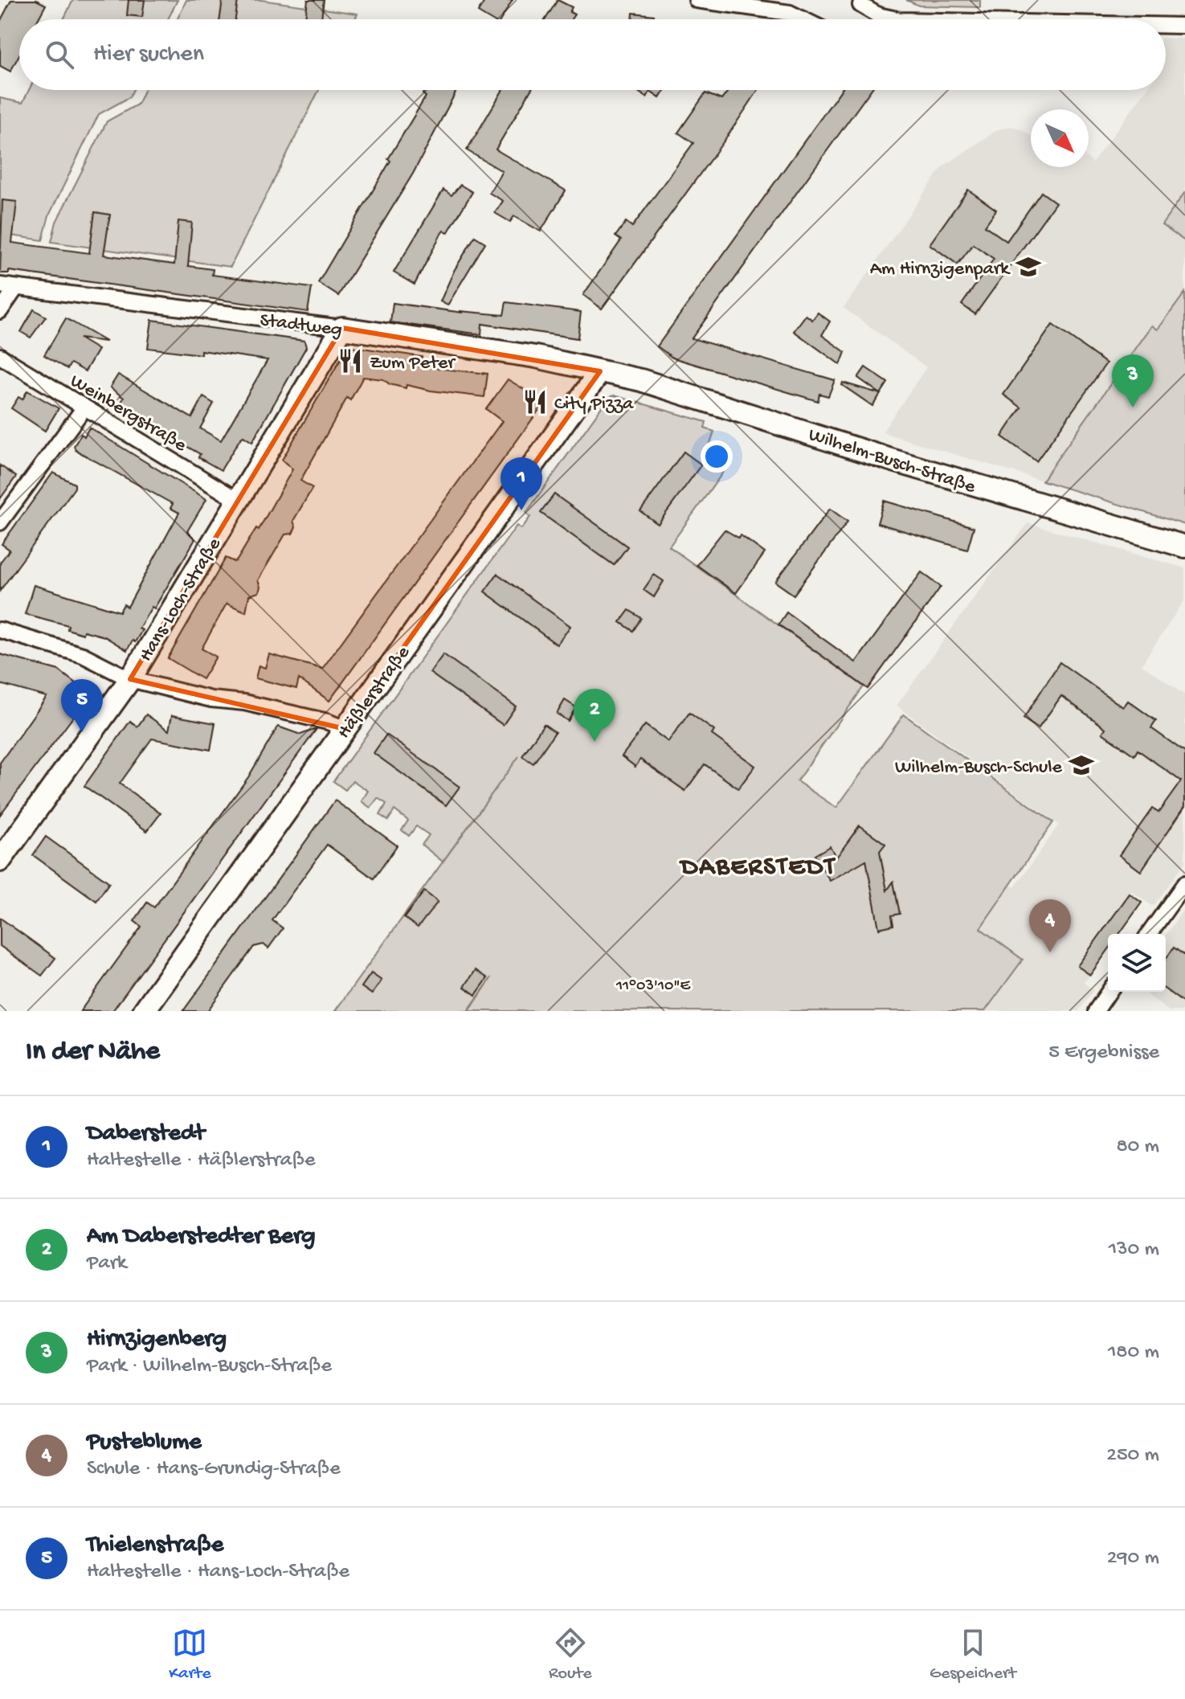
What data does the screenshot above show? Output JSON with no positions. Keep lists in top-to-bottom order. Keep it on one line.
{"streets":{"street":["Stadtweg","Weinbergstraße","Wilhelm-Busch-Straße","Hans-Loch-Straße","Häßlerstraße"]},"crossings":[["Stadtweg","Wilhelm-Busch-Straße"],["Stadtweg","Hans-Loch-Straße"],["Stadtweg","Häßlerstraße"],["Weinbergstraße","Hans-Loch-Straße"],["Wilhelm-Busch-Straße","Häßlerstraße"]],"districts":["DABERSTEDT"],"places":{"school or university":["Am Hirnzigenpark","Wilhelm-Busch-Schule"],"restaurant":["Zum Peter","City Pizza"]},"north":"bottom right","page":{"search":"Hier suchen","pins":["3","1","5","2","4"],"heading":["In der Nähe","5 Ergebnisse"],"list":[{"mark":"1","name":"Daberstedt","note":"Haltestelle · Häßlerstraße","value":"80 m"},{"mark":"2","name":"Am Daberstedter Berg","note":"Park","value":"130 m"},{"mark":"3","name":"Hirnzigenberg","note":"Park · Wilhelm-Busch-Straße","value":"180 m"},{"mark":"4","name":"Pusteblume","note":"Schule · Hans-Grundig-Straße","value":"250 m"},{"mark":"5","name":"Thielenstraße","note":"Haltestelle · Hans-Loch-Straße","value":"290 m"}],"nav":["Karte","Route","Gespeichert"]},"coordinates":["11°03'10\"E"]}
